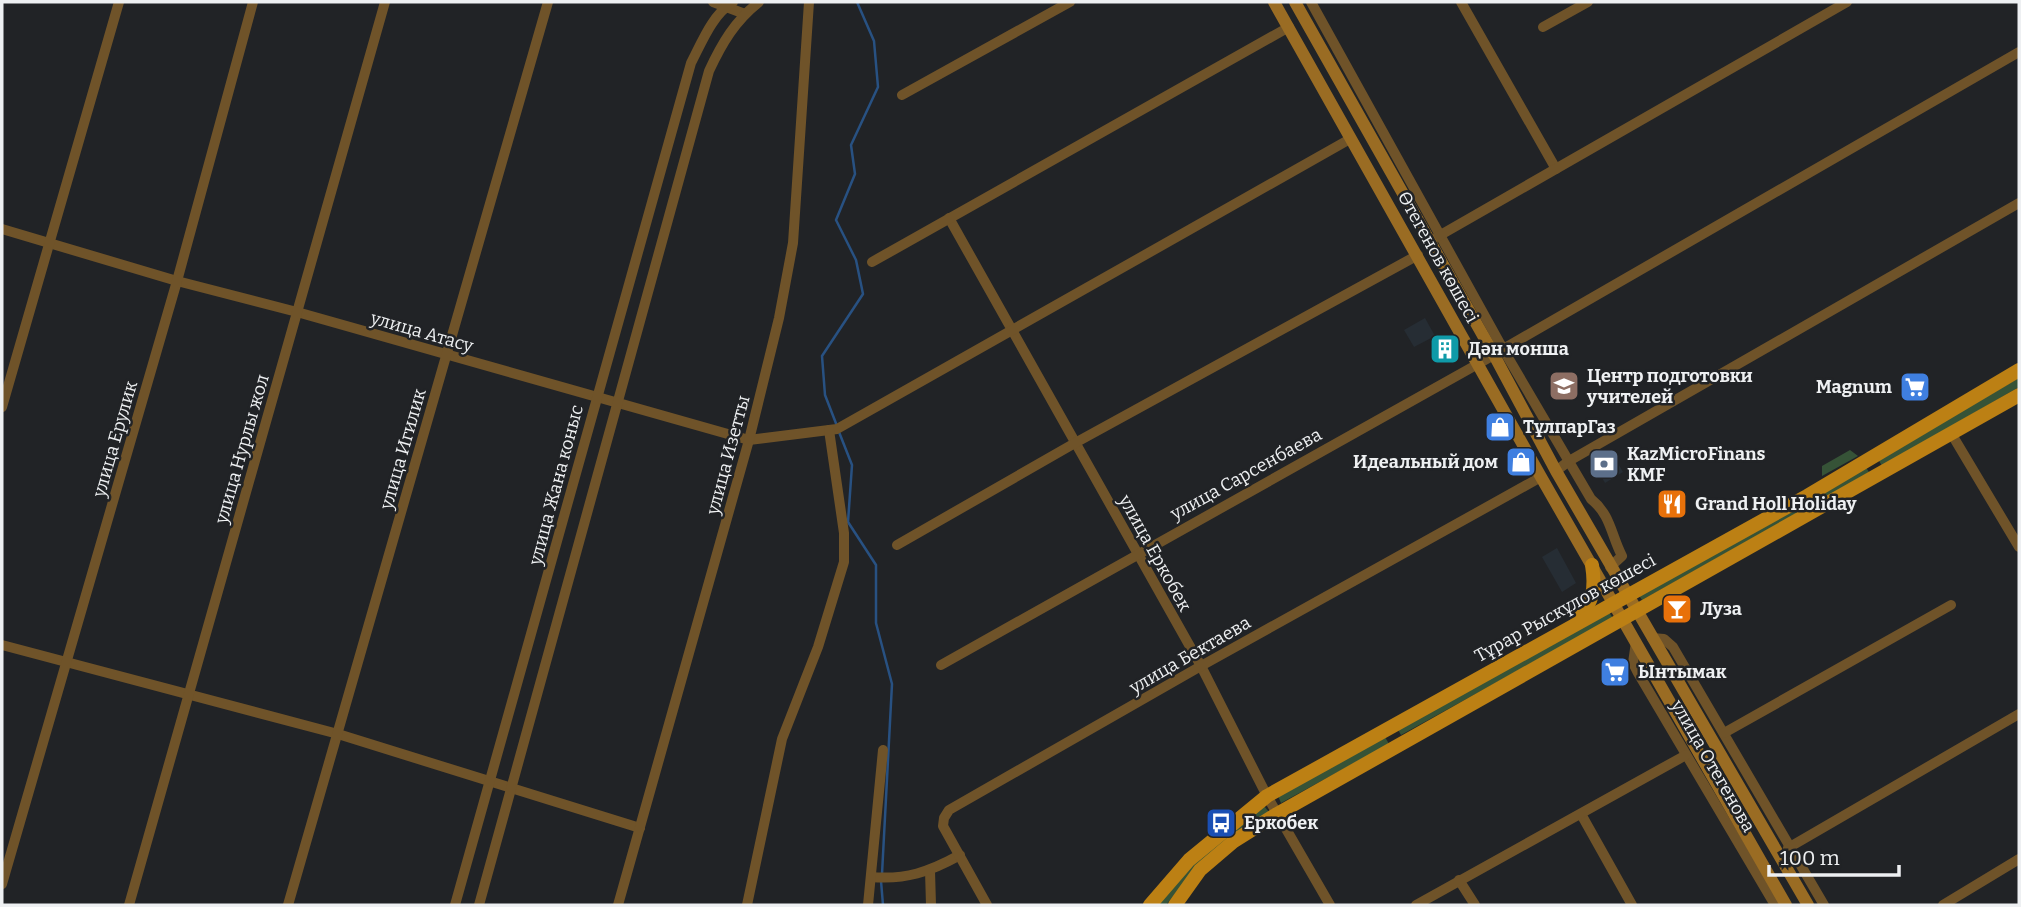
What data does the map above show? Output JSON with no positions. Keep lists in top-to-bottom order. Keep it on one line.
{"streets":{"main road":["Өтегенов көшесі","Тұрар Рыскұлов көшесі","улица Отегенова"],"street":["улица Атасу","улица Ерулик","улица Нурлы жол","улица Игилик","улица Изетты","улица Сарсенбаева","улица Жана коныс","улица Еркобек","улица Бектаева"]},"crossings":[["Өтегенов көшесі","улица Сарсенбаева"],["Өтегенов көшесі","Тұрар Рыскұлов көшесі"],["Өтегенов көшесі","улица Бектаева"],["Өтегенов көшесі","улица Отегенова"],["улица Атасу","улица Ерулик"],["улица Атасу","улица Нурлы жол"],["улица Атасу","улица Игилик"],["улица Атасу","улица Изетты"],["улица Атасу","улица Жана коныс"],["улица Сарсенбаева","улица Еркобек"],["улица Еркобек","Тұрар Рыскұлов көшесі"],["улица Еркобек","улица Бектаева"],["Тұрар Рыскұлов көшесі","улица Отегенова"]],"places":{"building":["Дән монша"],"school or university":["Центр подготовки учителей"],"supermarket":["Magnum","Ынтымак"],"shop":["ТұлпарГаз","Идеальный дом"],"bank":["KazMicroFinans KMF"],"restaurant":["Grand Holl Holiday"],"bar":["Луза"],"bus stop":["Еркобек"]},"scale_bar":"100 m"}
